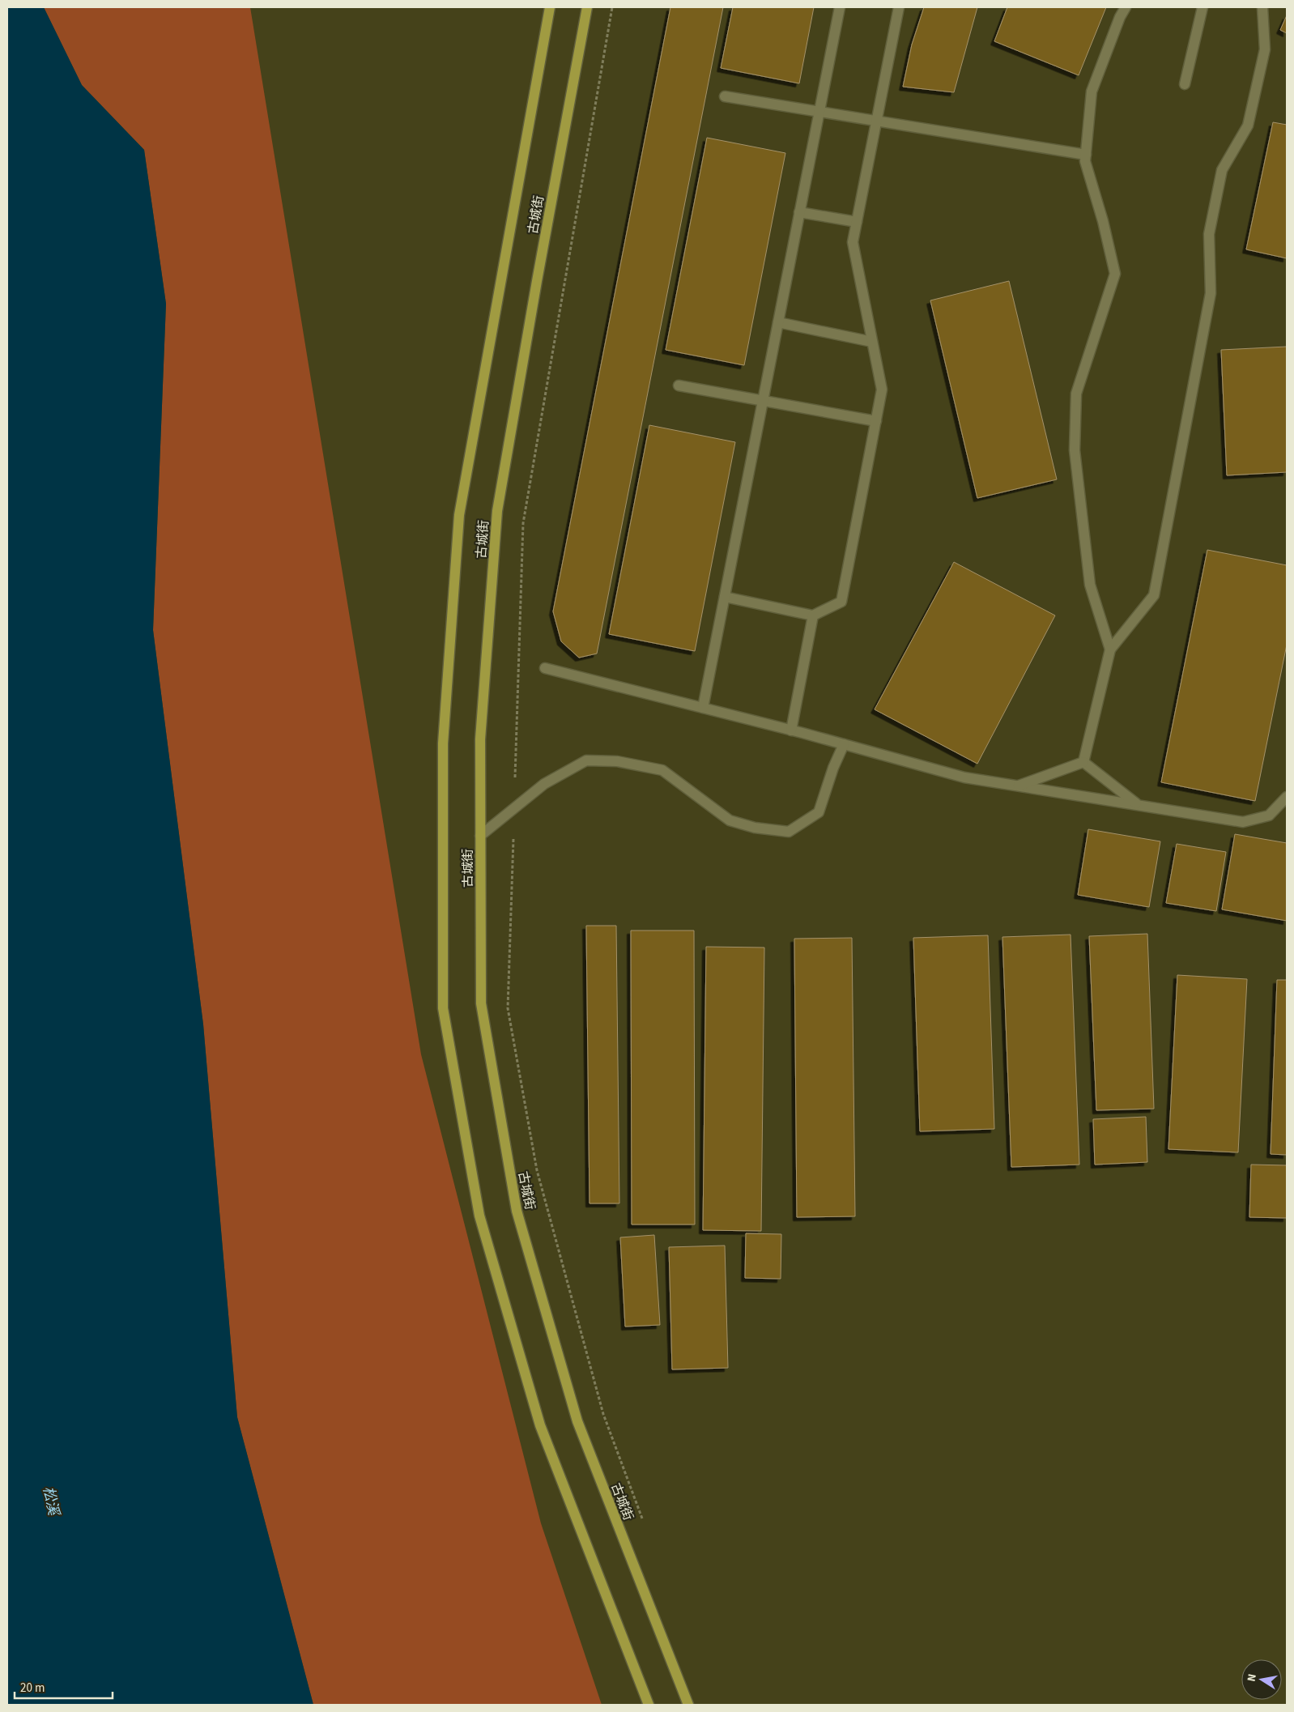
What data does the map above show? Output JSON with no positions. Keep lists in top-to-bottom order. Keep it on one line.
{"streets":{"main road":["古城街"]},"water":["松溪"],"scale_bar":"20 m","north":"left"}
